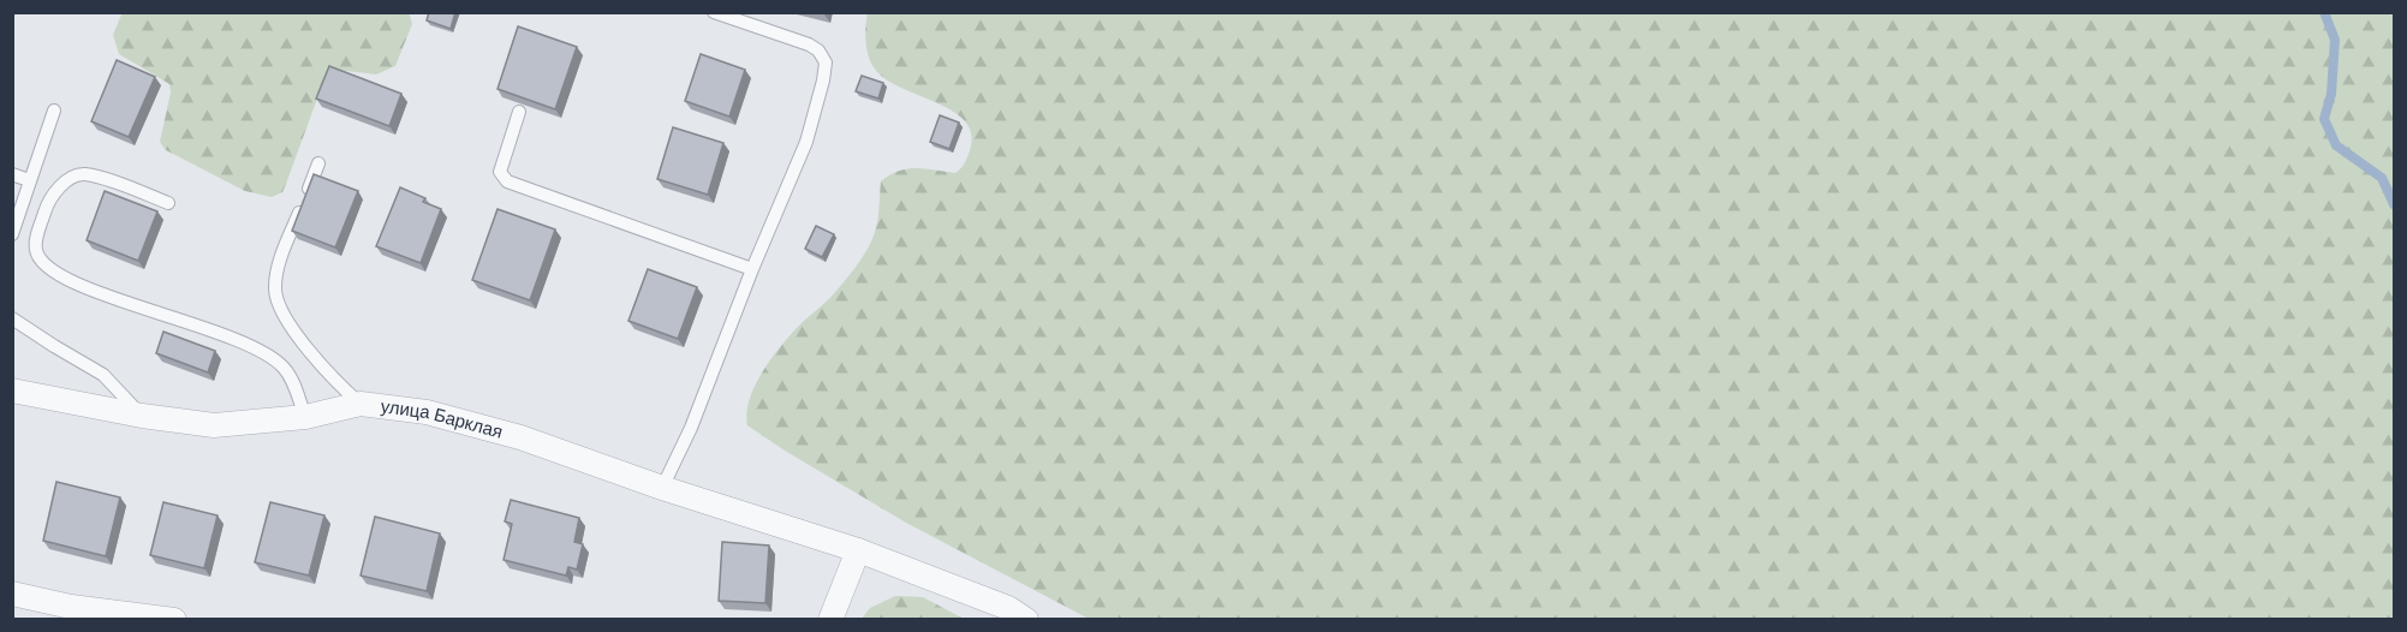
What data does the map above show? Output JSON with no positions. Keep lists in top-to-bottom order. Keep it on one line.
{"streets":{"street":["улица Барклая"]}}
